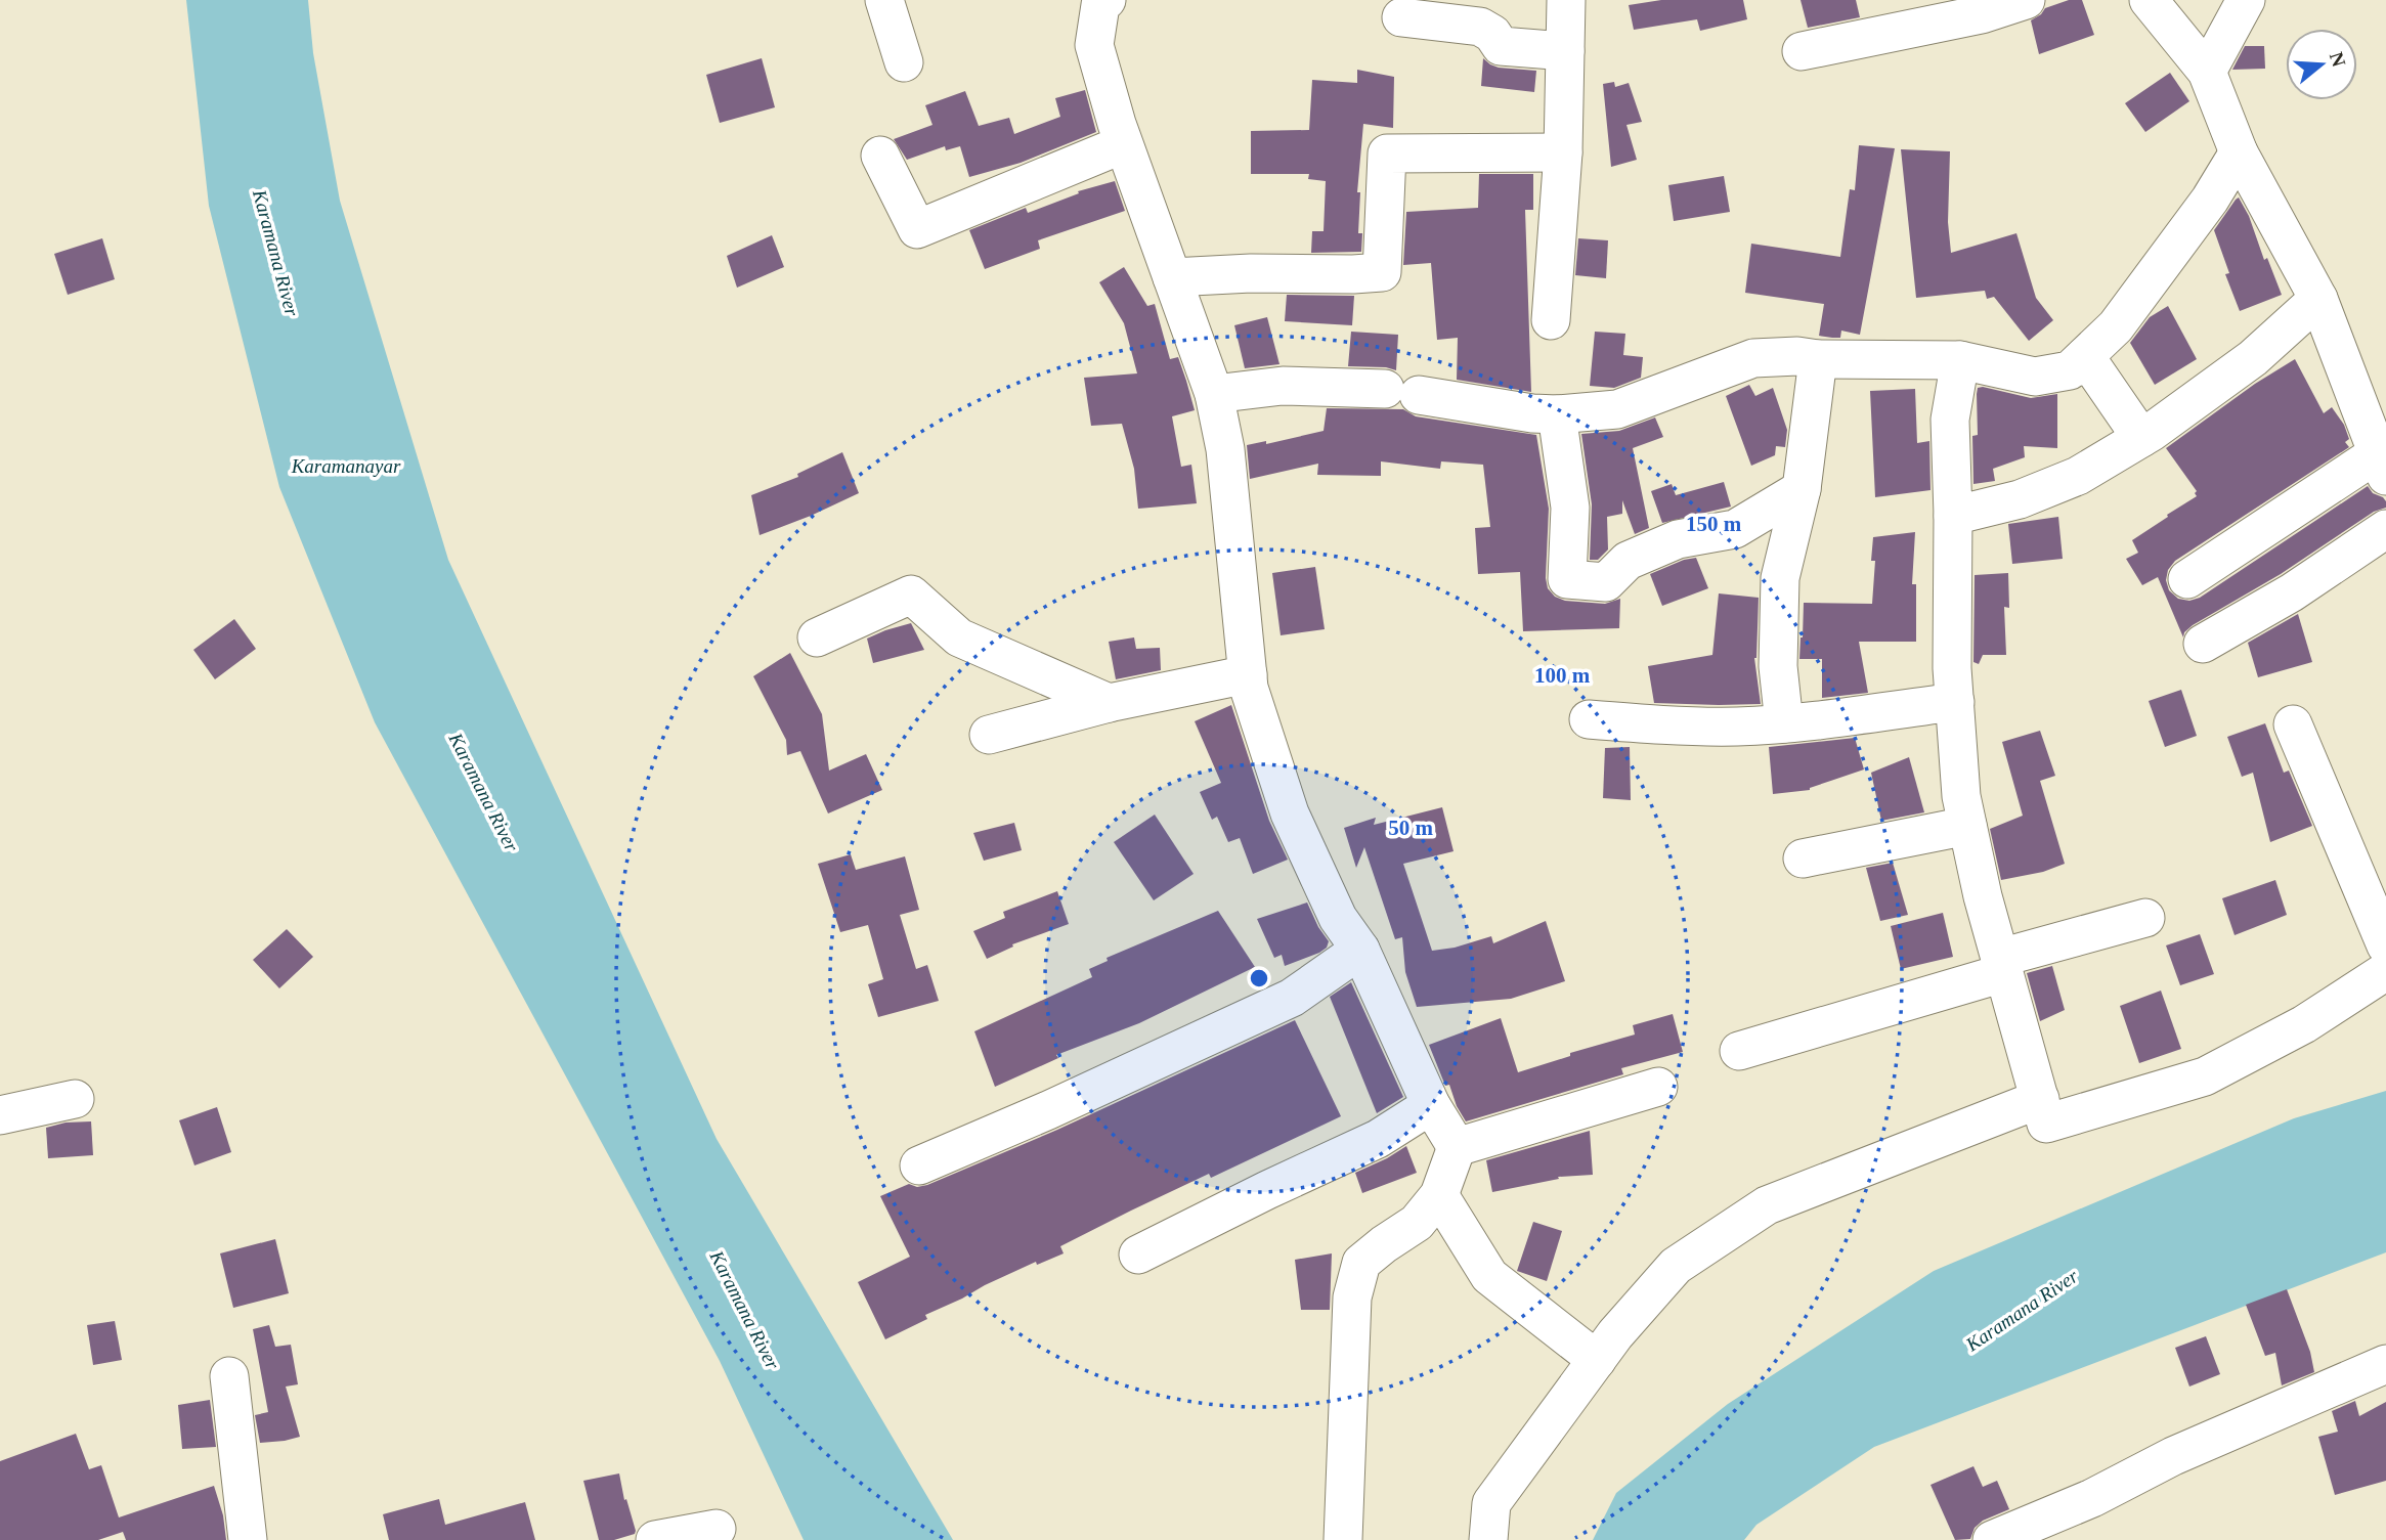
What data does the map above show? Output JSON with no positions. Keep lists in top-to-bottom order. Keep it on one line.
{"water":["Karamana River","Karamanayar"],"north":"right","rings":["150 m","100 m","50 m"]}
